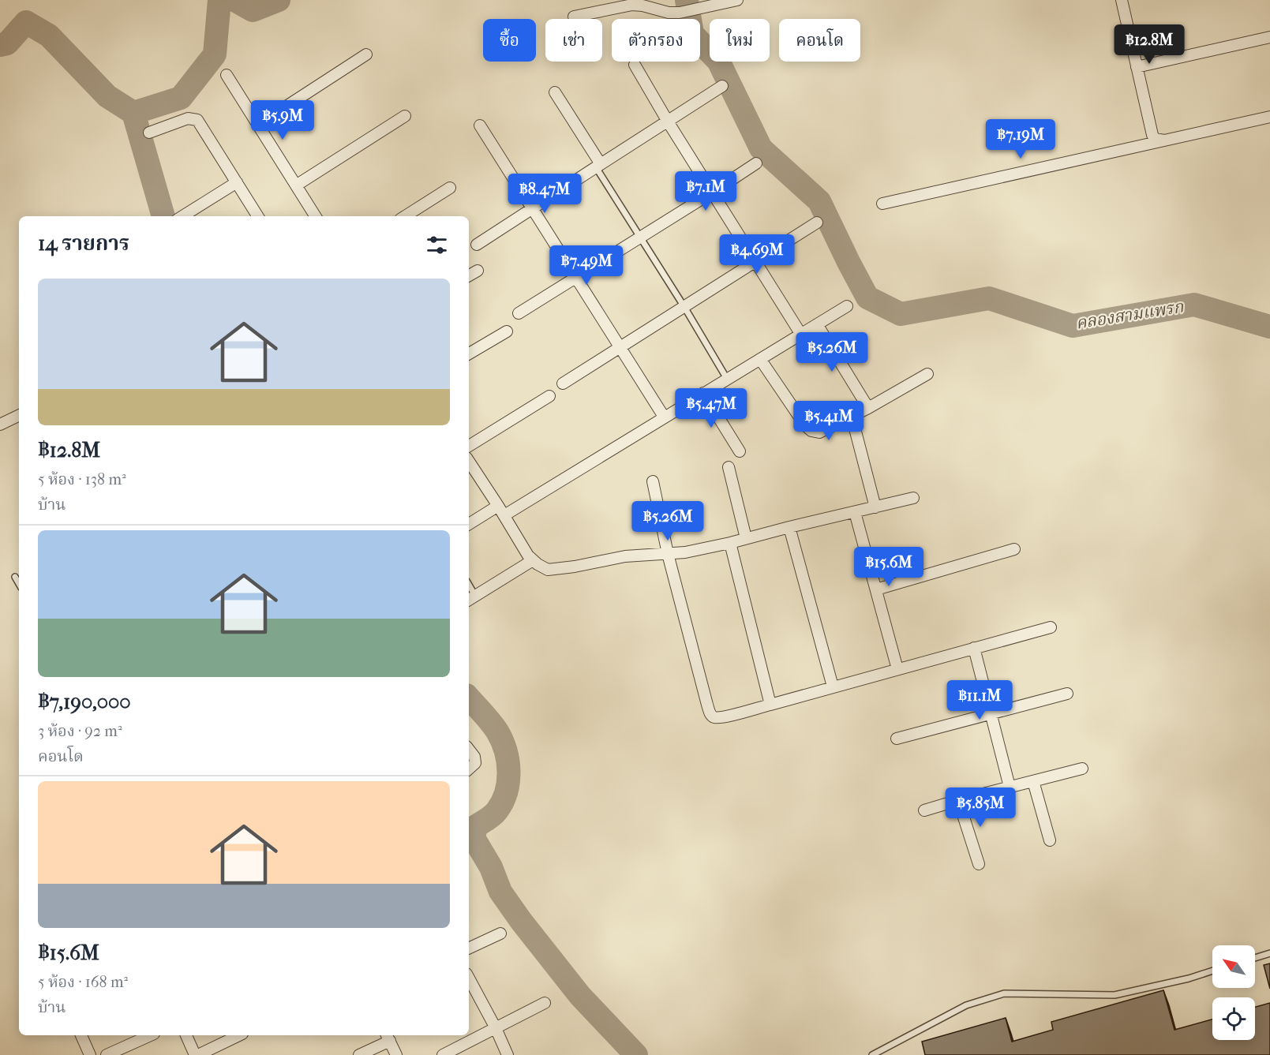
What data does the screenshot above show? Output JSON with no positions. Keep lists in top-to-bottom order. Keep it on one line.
{"water":["คลองสามแพรก"],"north":"top left","page":{"chip":["ซื้อ","เช่า","ตัวกรอง","ใหม่","คอนโด"],"price":["฿12.8M","฿5.9M","฿7.19M","฿7.1M","฿8.47M","฿4.69M","฿7.49M","฿5.26M","฿5.47M","฿5.41M","฿5.26M","฿15.6M","฿11.1M","฿5.85M"],"heading":"14 รายการ","list":[{"name":"฿12.8M","note":"5 ห้อง · 138 m² · บ้าน"},{"name":"฿7,190,000","note":"3 ห้อง · 92 m² · คอนโด"},{"name":"฿15.6M","note":"5 ห้อง · 168 m² · บ้าน"}]}}
